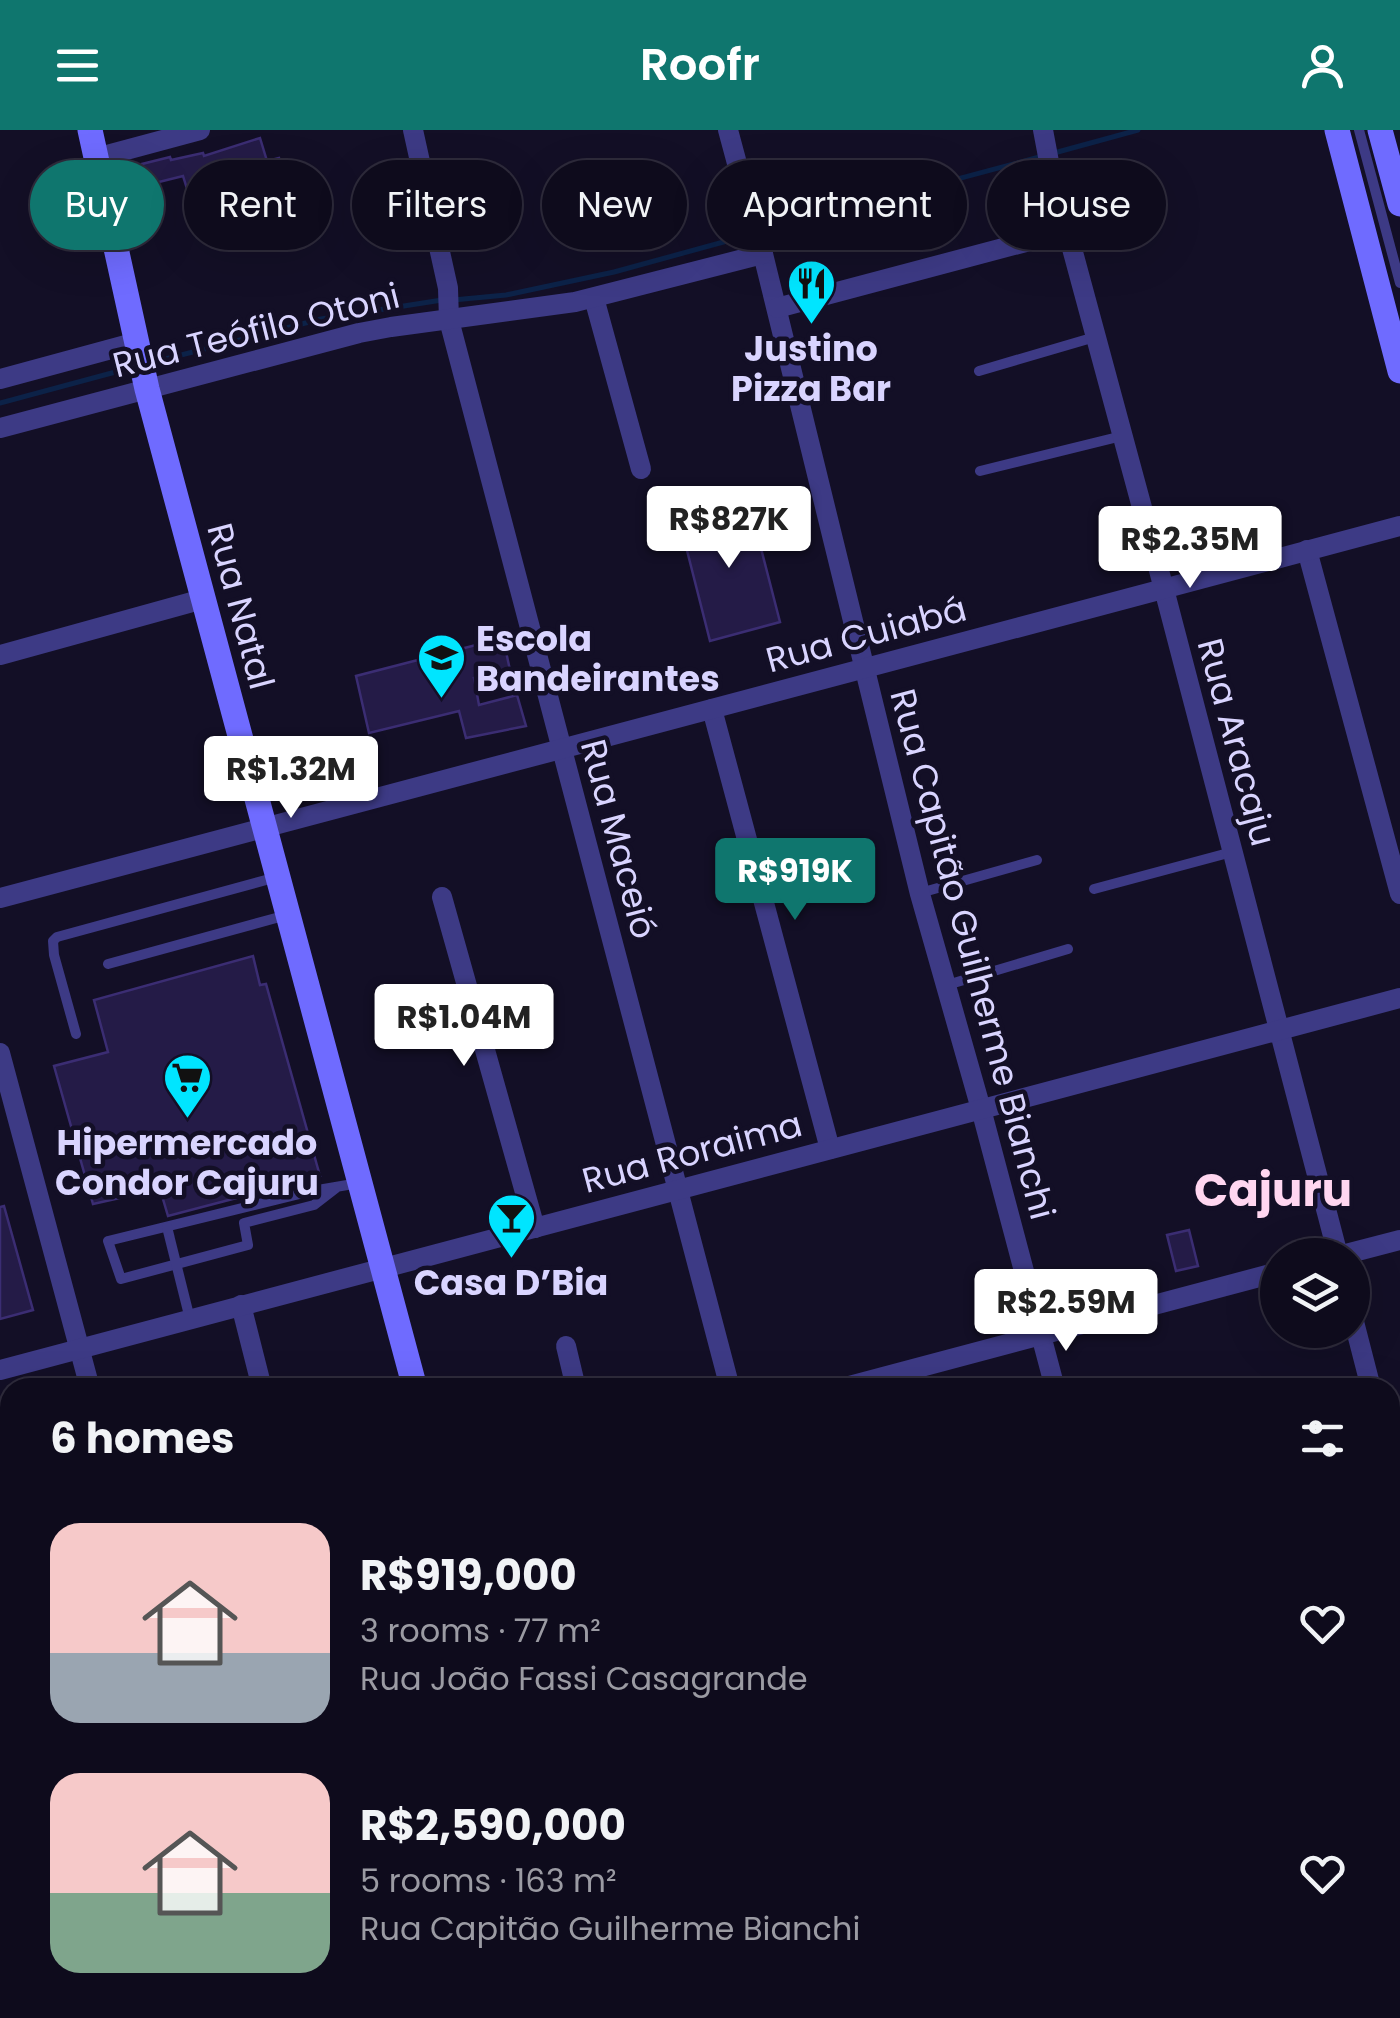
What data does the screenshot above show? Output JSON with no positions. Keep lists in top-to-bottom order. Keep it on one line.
{"streets":{"street":["Rua Teófilo Otoni","Rua Natal","Rua Cuiabá","Rua Aracaju","Rua Maceió","Rua Capitão Guilherme Bianchi","Rua Roraima"]},"crossings":[["Rua Teófilo Otoni","Rua Natal"],["Rua Teófilo Otoni","Rua Maceió"],["Rua Natal","Rua Cuiabá"],["Rua Natal","Rua Roraima"],["Rua Cuiabá","Rua Aracaju"],["Rua Cuiabá","Rua Maceió"],["Rua Cuiabá","Rua Capitão Guilherme Bianchi"],["Rua Aracaju","Rua Roraima"],["Rua Maceió","Rua Roraima"],["Rua Capitão Guilherme Bianchi","Rua Roraima"]],"districts":["Cajuru"],"places":{"restaurant":["Justino Pizza Bar"],"school or university":["Escola Bandeirantes"],"supermarket":["Hipermercado Condor Cajuru"],"bar":["Casa D’Bia"]},"page":{"header":"Roofr","chip":["Buy","Rent","Filters","New","Apartment","House"],"price":["R$827K","R$2.35M","R$1.32M","R$919K","R$1.04M","R$2.59M"],"heading":"6 homes","list":[{"name":"R$919,000","note":"3 rooms · 77 m² · Rua João Fassi Casagrande"},{"name":"R$2,590,000","note":"5 rooms · 163 m² · Rua Capitão Guilherme Bianchi"}]}}
